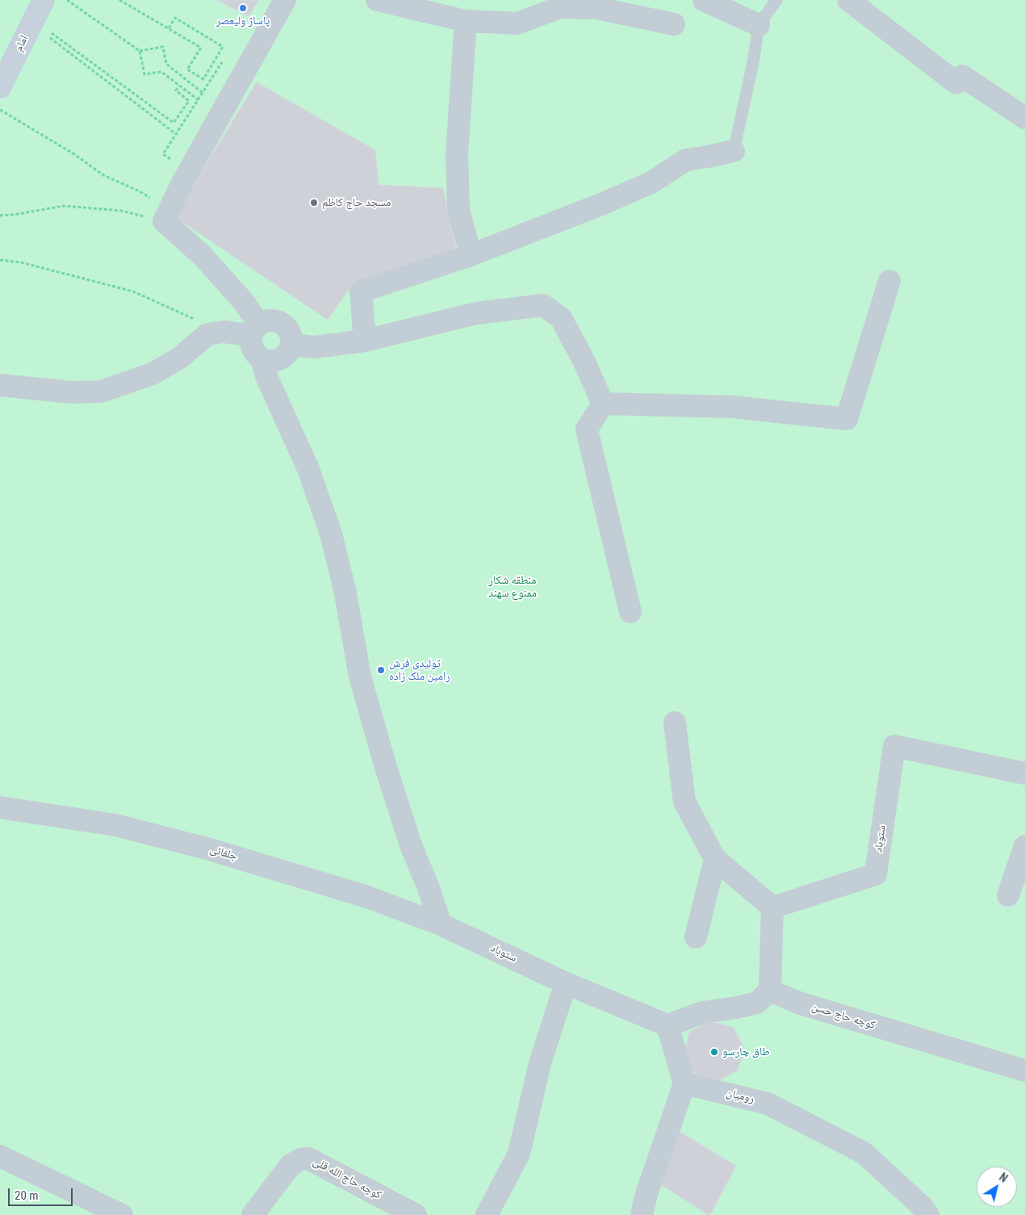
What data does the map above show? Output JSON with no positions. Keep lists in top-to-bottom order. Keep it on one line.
{"streets":{"main road":["امام"],"street":["ستوباد","جلفائی","کوچه حاج حسن","رومیان","کوچه حاج الله قلی"]},"crossings":[["ستوباد","جلفائی"]],"parks":["منطقه شکار ممنوع سهند"],"places":["پاساژ ولیعصر","مسجد حاج کاظم","تولیدی فرش رامین ملک زاده","طاق چارسو"],"scale_bar":"20 m","north":"top right"}
